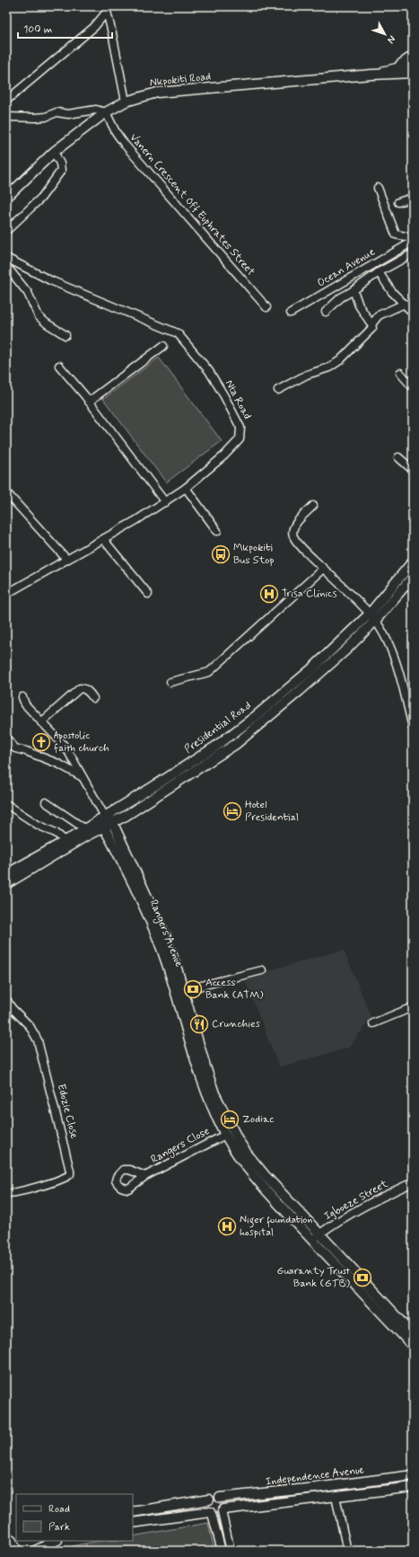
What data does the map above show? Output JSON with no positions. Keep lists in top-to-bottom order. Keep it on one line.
{"streets":{"main road":["Nkpokiti Road","Presidential Road","Rangers Avenue","Independence Avenue"],"street":["Vanern Crescent Off Euphrates Street","Ocean Avenue","Nta Road","Edozie Close","Rangers Close","Igboeze Street"]},"crossings":[["Nkpokiti Road","Vanern Crescent Off Euphrates Street"],["Rangers Avenue","Rangers Close"],["Rangers Avenue","Igboeze Street"]],"places":{"bus stop":["Mkpokiti Bus Stop"],"hospital":["Trisa Clinics","Niger foundation hospital"],"church":["Apostolic faith church"],"hotel":["Hotel Presidential","Zodiac"],"bank":["Access Bank (ATM)","Guaranty Trust Bank (GTB)"],"restaurant":["Crunchies"]},"legend":["Road","Park"],"scale_bar":"100 m","north":"bottom right"}
